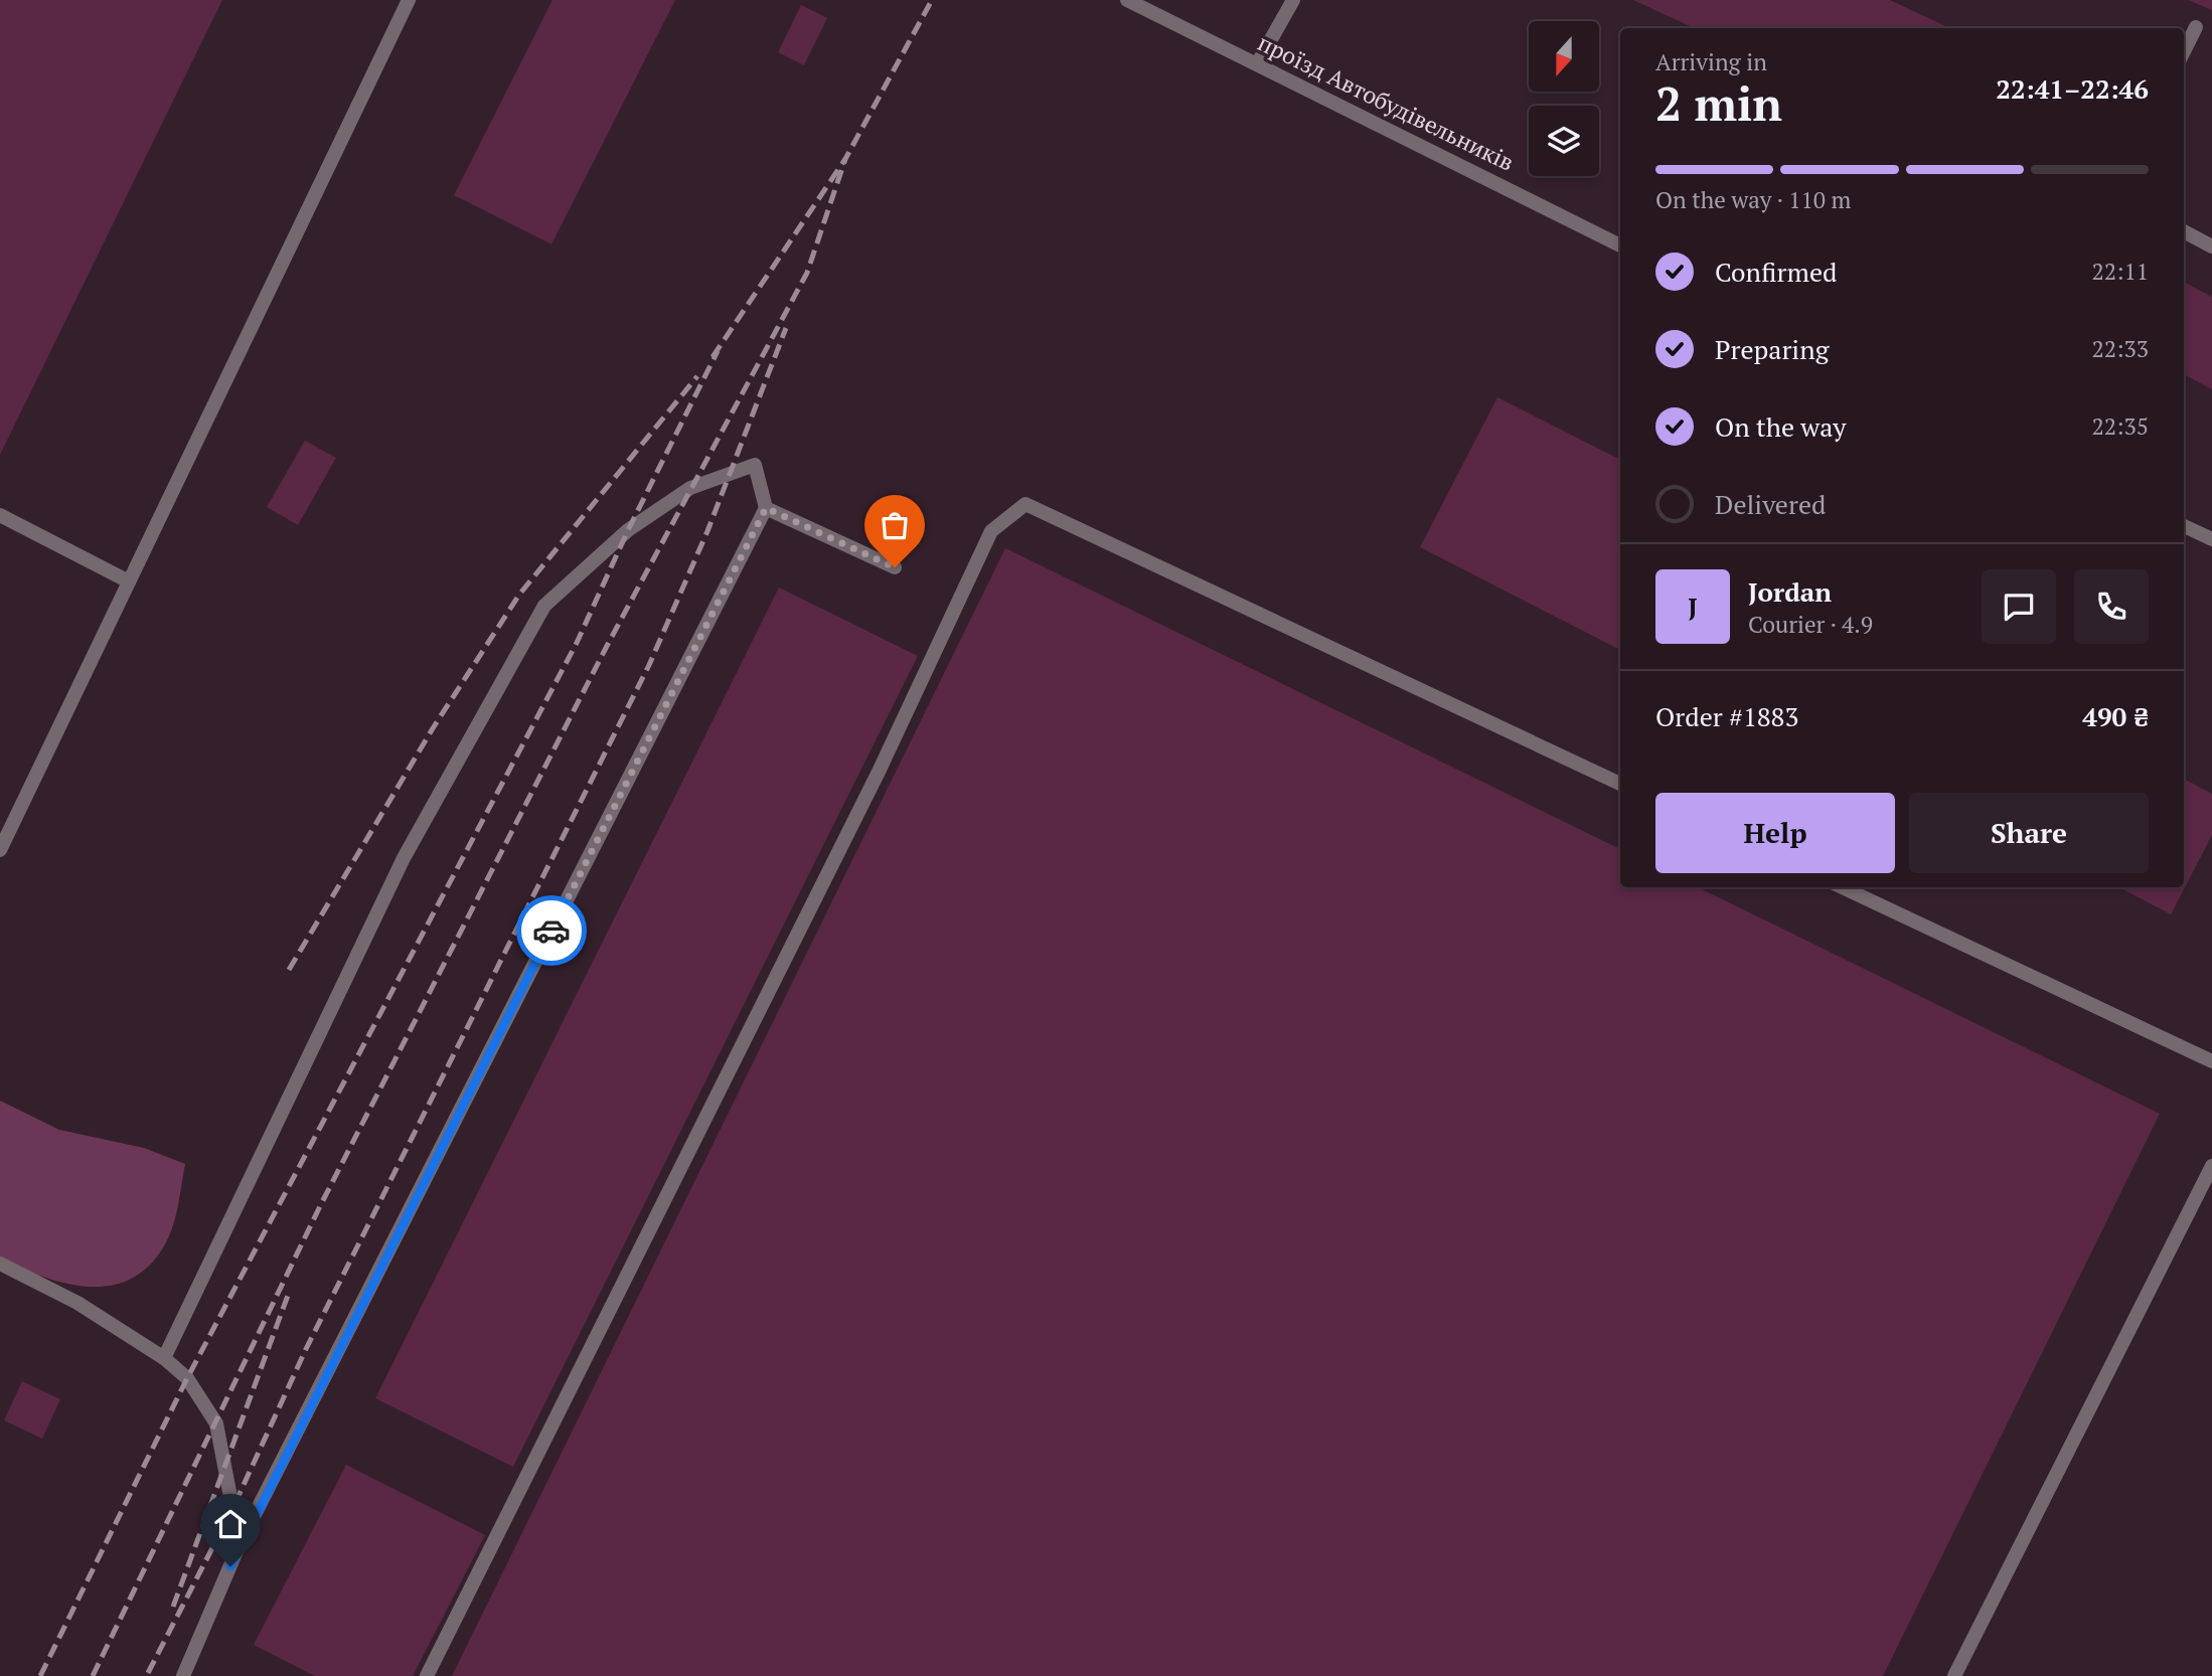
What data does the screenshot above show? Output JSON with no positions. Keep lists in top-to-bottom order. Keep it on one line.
{"streets":{"street":["проїзд Автобудівельників"]},"north":"bottom","page":{"heading":["2 min","Arriving in","22:41–22:46"],"panel":["Jordan","Courier · 4.9","Order #1883","490 ₴"],"bar":"On the way · 110 m","list":[["Confirmed","22:11"],["Preparing","22:33"],["On the way","22:35"],"Delivered"],"round":"J","buttons":["Help","Share"]}}
